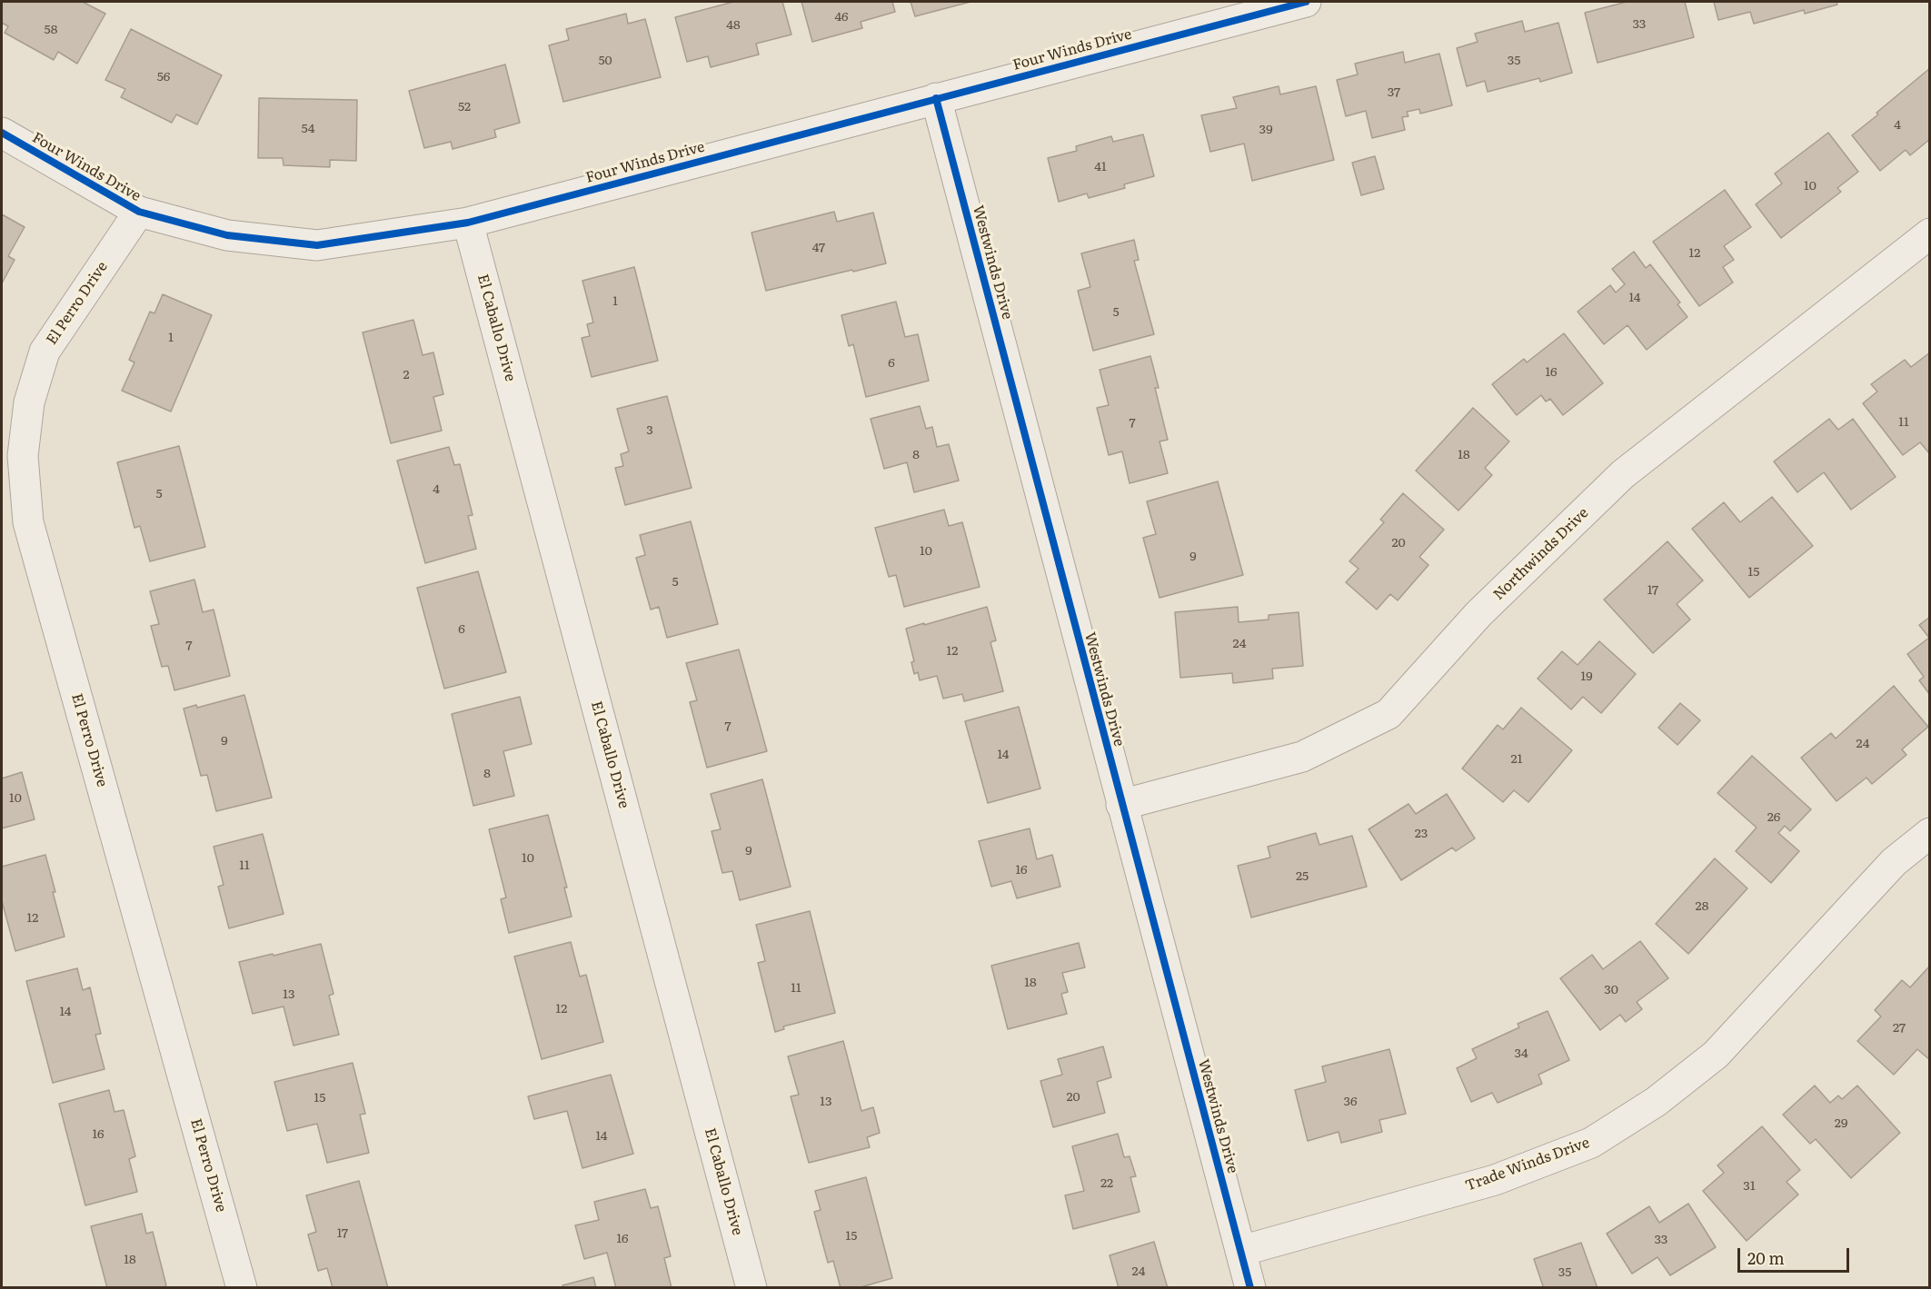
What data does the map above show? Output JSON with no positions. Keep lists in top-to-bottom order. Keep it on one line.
{"streets":{"street":["Four Winds Drive","Westwinds Drive","El Perro Drive","El Caballo Drive","Northwinds Drive","Trade Winds Drive"]},"crossings":[["Four Winds Drive","Westwinds Drive"],["Four Winds Drive","El Perro Drive"],["Four Winds Drive","El Caballo Drive"],["Westwinds Drive","Northwinds Drive"],["Westwinds Drive","Trade Winds Drive"]],"house_numbers":["46","33","48","58","50","35","56","37","52","4","54","39","41","10","47","12","14","1","5","1","6","16","2","11","7","3","8","18","4","5","20","10","9","15","5","17","6","24","7","12","19","7","9","24","14","21","8","10","26","23","9","10","11","16","25","28","12","18","11","30","13","12","14","27","34","20","15","13","36","29","16","14","22","31","17","15","16","33","18","24","35"],"scale_bar":"20 m"}
